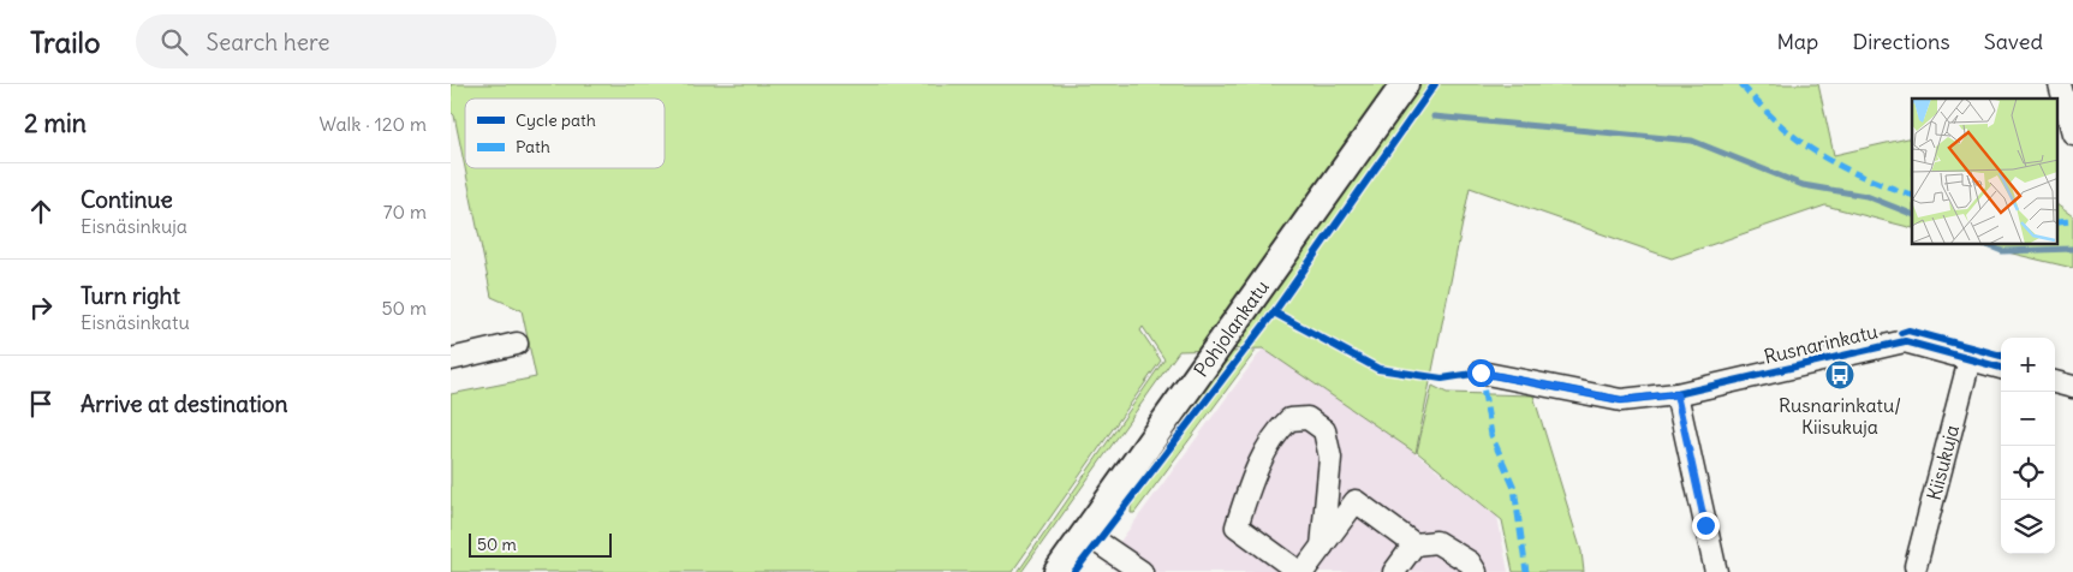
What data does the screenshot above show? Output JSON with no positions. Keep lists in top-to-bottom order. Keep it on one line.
{"streets":{"main road":["Pohjolankatu"],"street":["Rusnarinkatu","Kiisukuja"]},"crossings":[["Rusnarinkatu","Kiisukuja"]],"places":{"bus stop":["Rusnarinkatu/ Kiisukuja"]},"legend":["Cycle path","Path"],"scale_bar":"50 m","page":{"header":"Trailo","search":"Search here","nav":["Map","Directions","Saved"],"heading":["2 min","Walk · 120 m"],"list":[["Continue","Eisnäsinkuja","70 m"],["Turn right","Eisnäsinkatu","50 m"],"Arrive at destination"],"map_buttons":["+","−"],"scale":"50 m"}}
